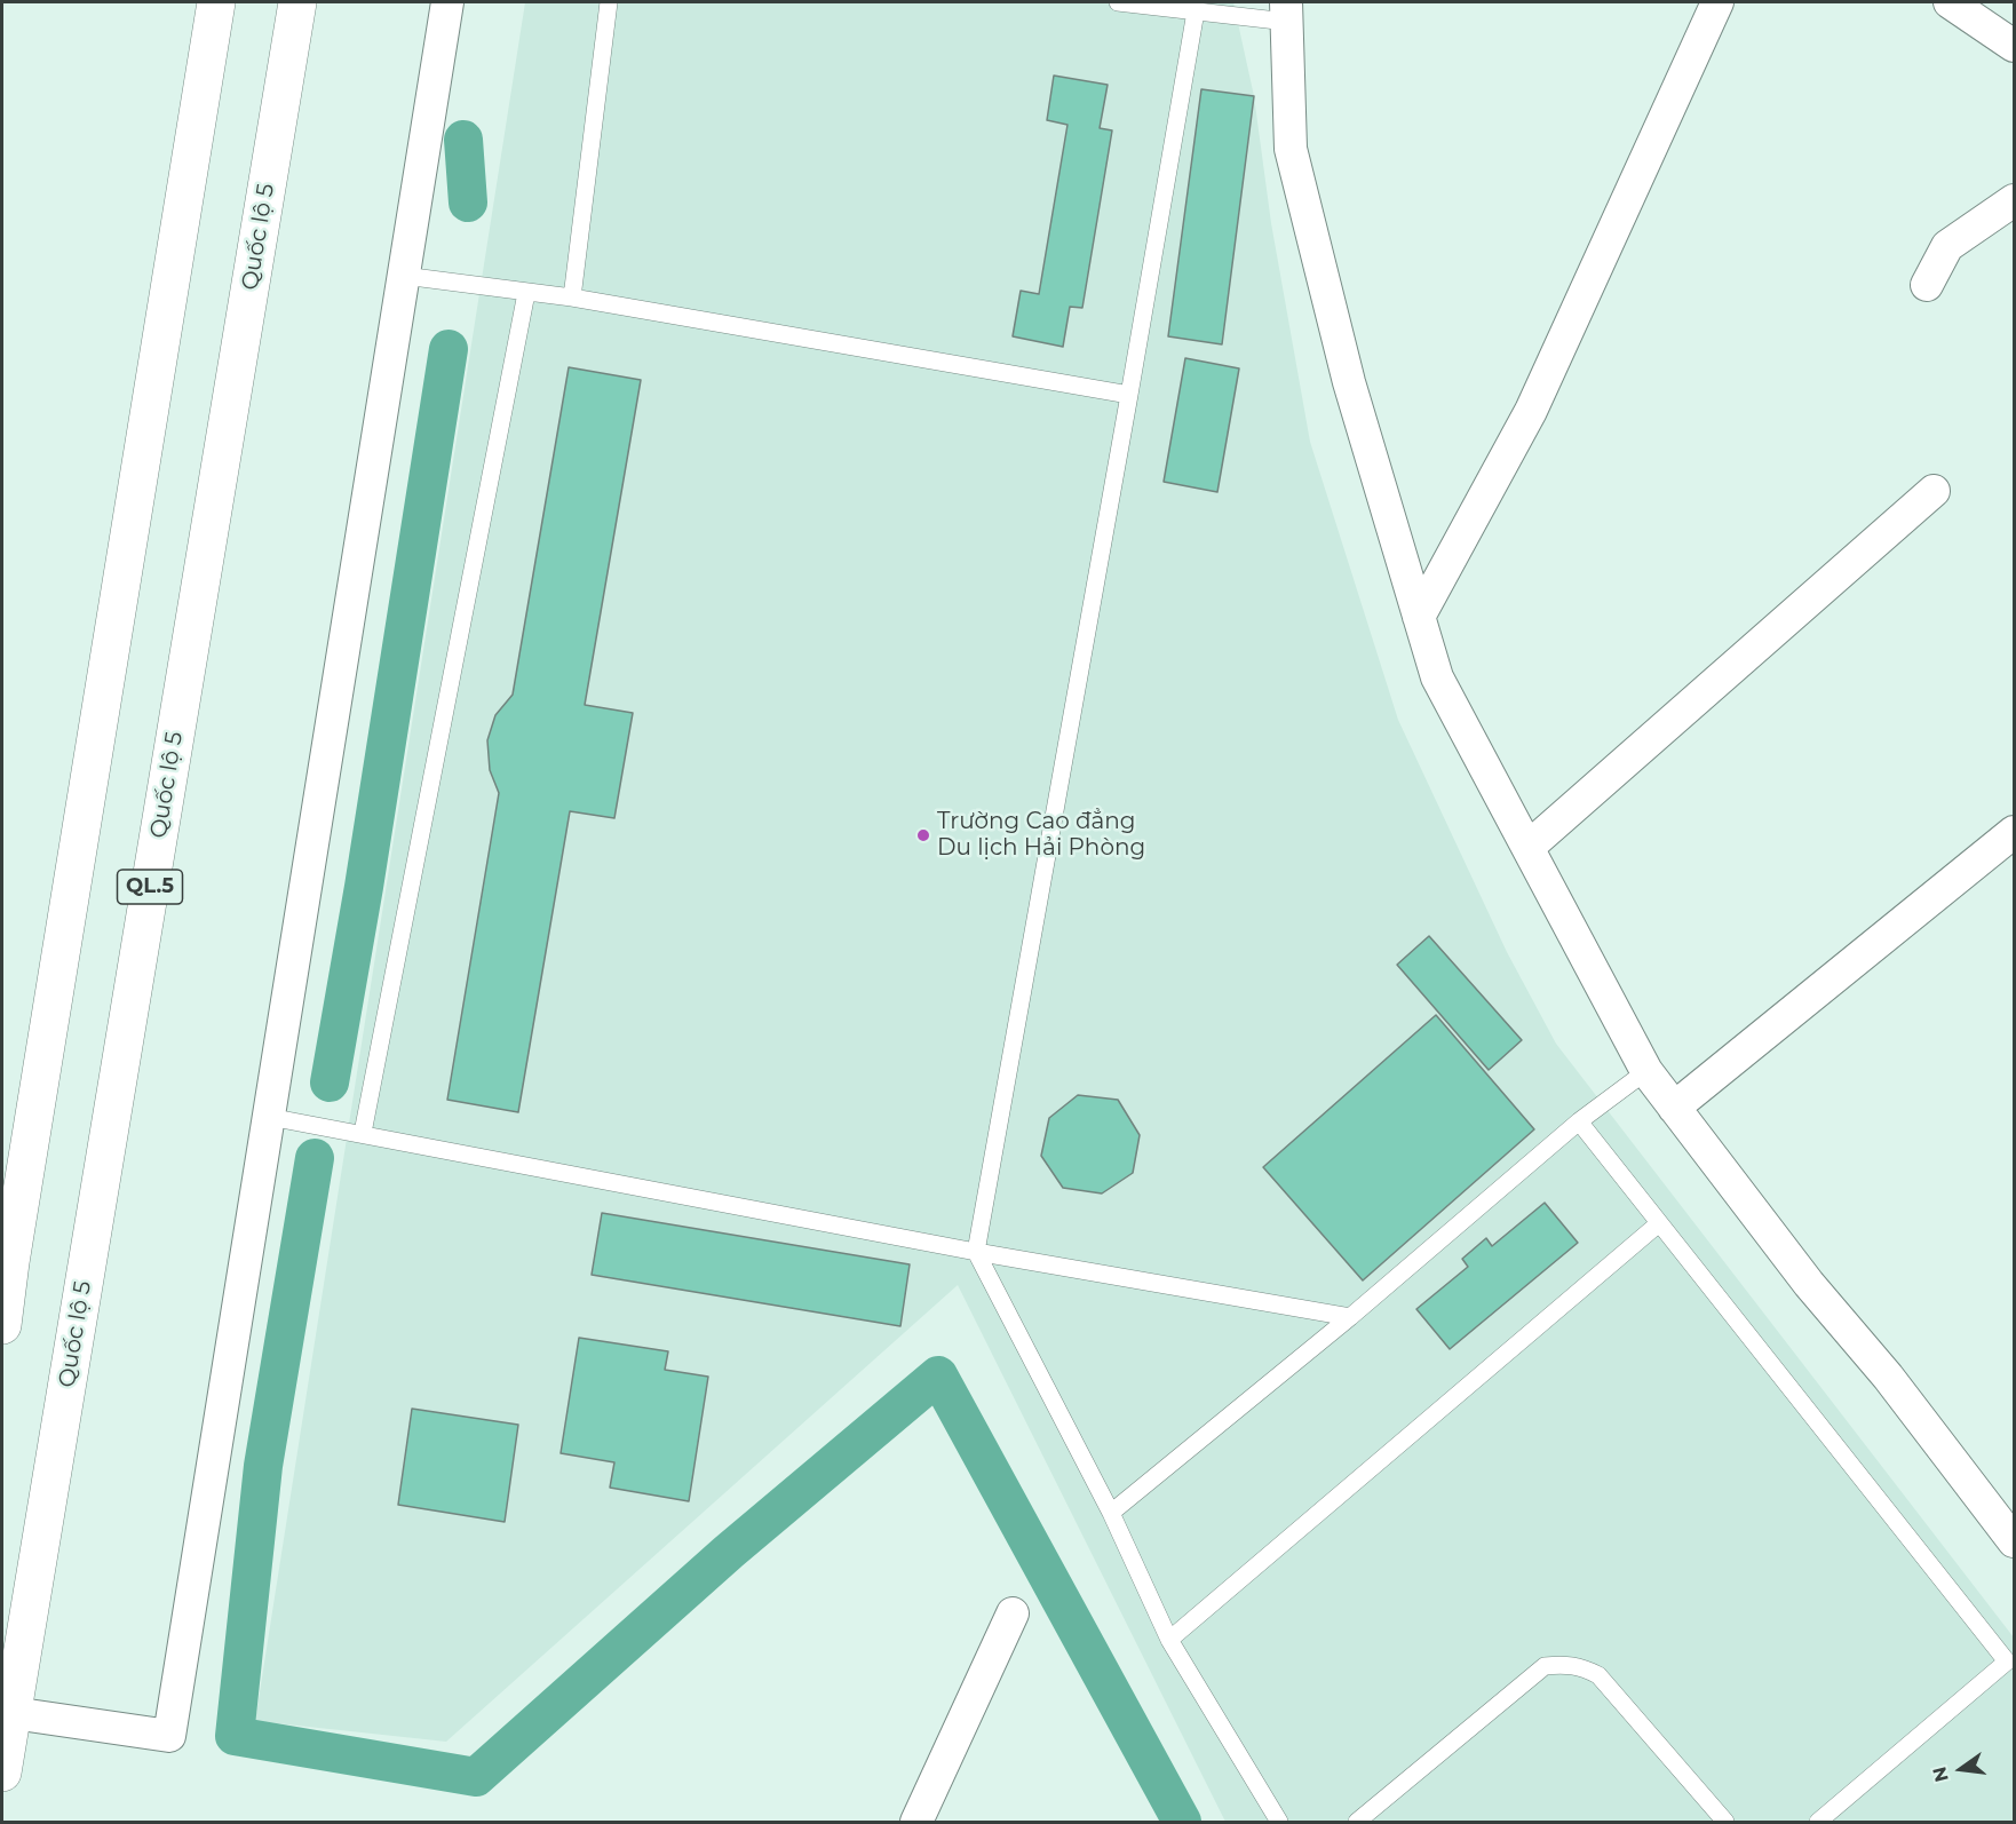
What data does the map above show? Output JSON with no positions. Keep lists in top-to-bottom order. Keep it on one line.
{"streets":{"highway":["Quốc lộ 5","QL.5"]},"places":["Trường Cao đẳng Du lịch Hải Phòng"],"north":"left"}
